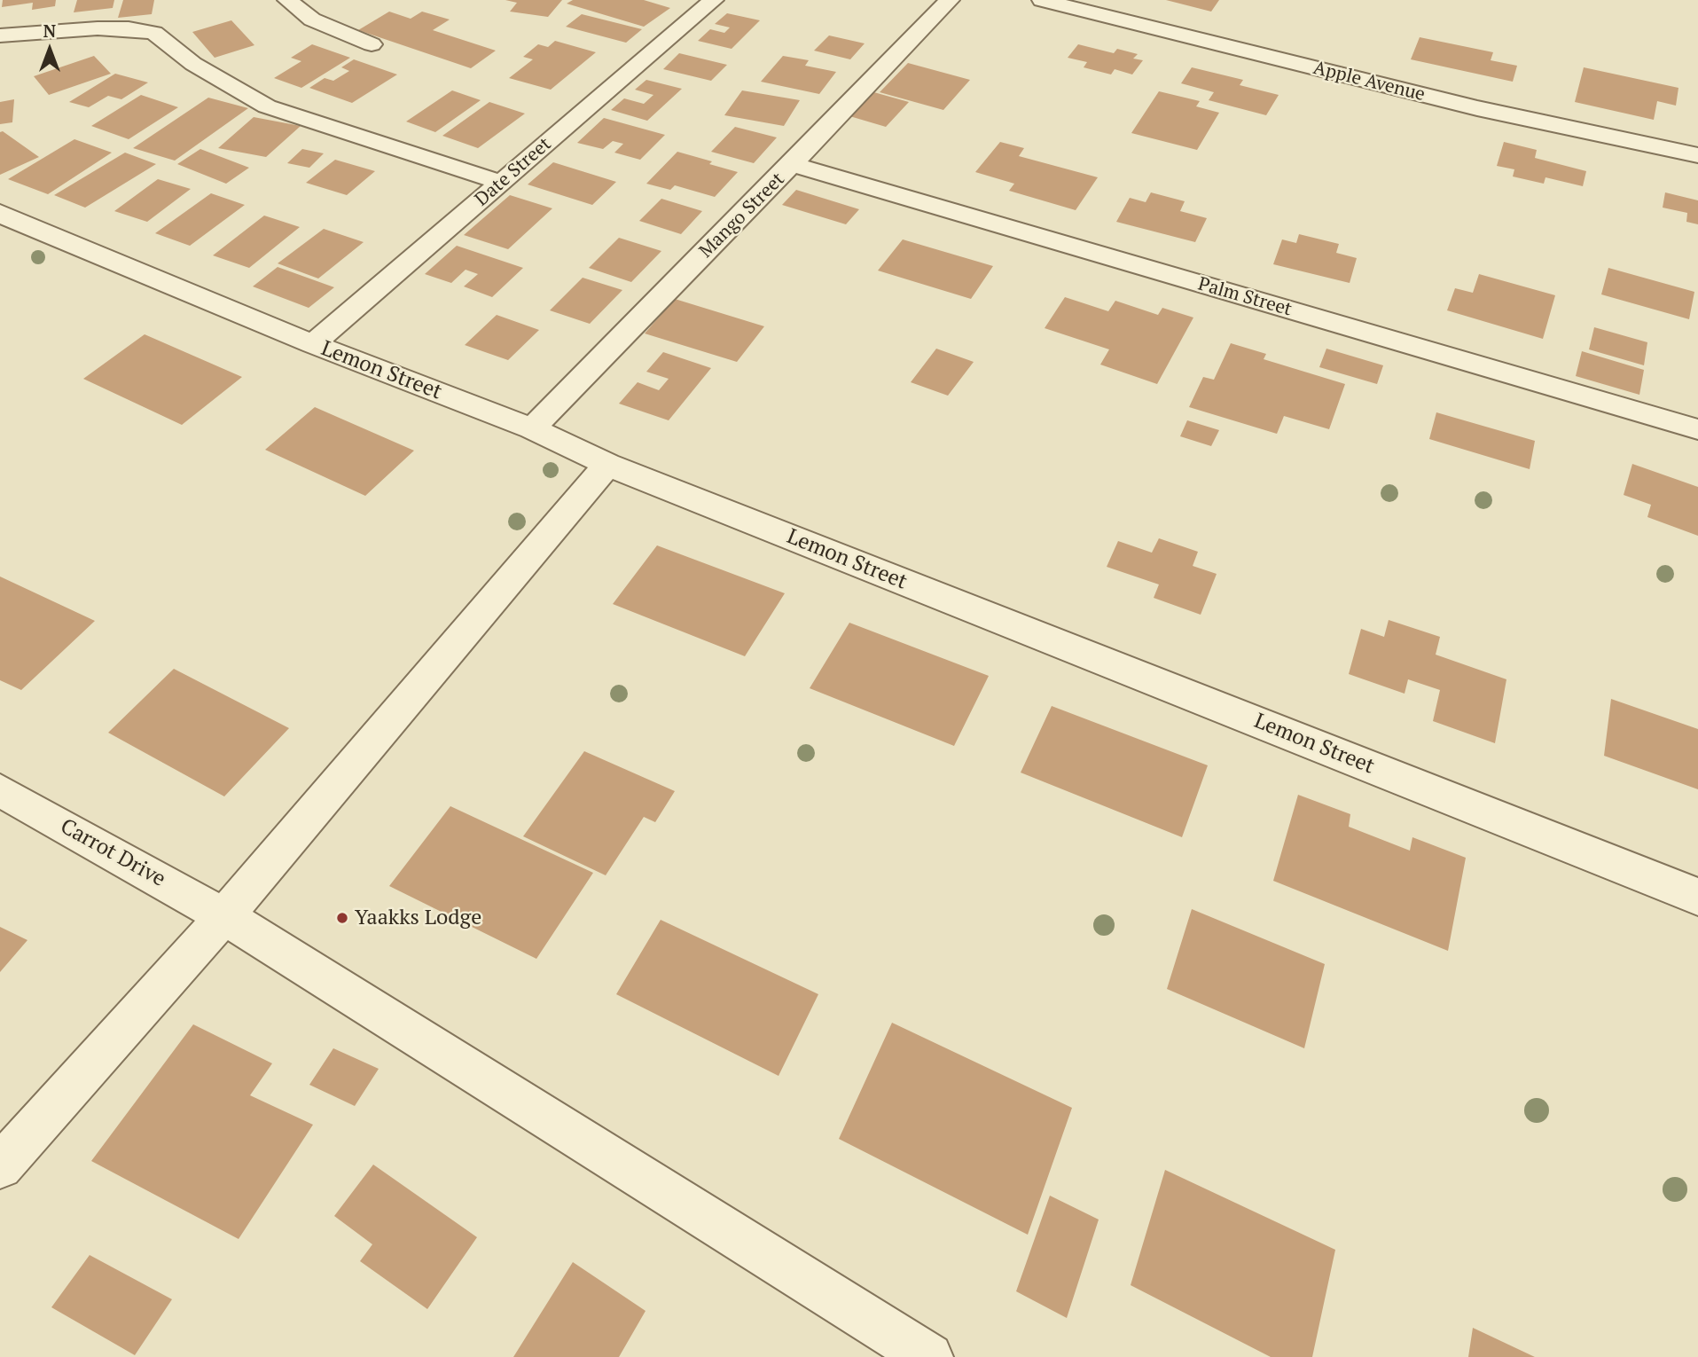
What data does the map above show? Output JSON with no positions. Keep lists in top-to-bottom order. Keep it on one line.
{"streets":{"street":["Apple Avenue","Date Street","Mango Street","Palm Street","Lemon Street","Carrot Drive"]},"crossings":[["Date Street","Lemon Street"],["Mango Street","Palm Street"],["Mango Street","Lemon Street"]],"places":["Yaakks Lodge"],"north":"top"}
